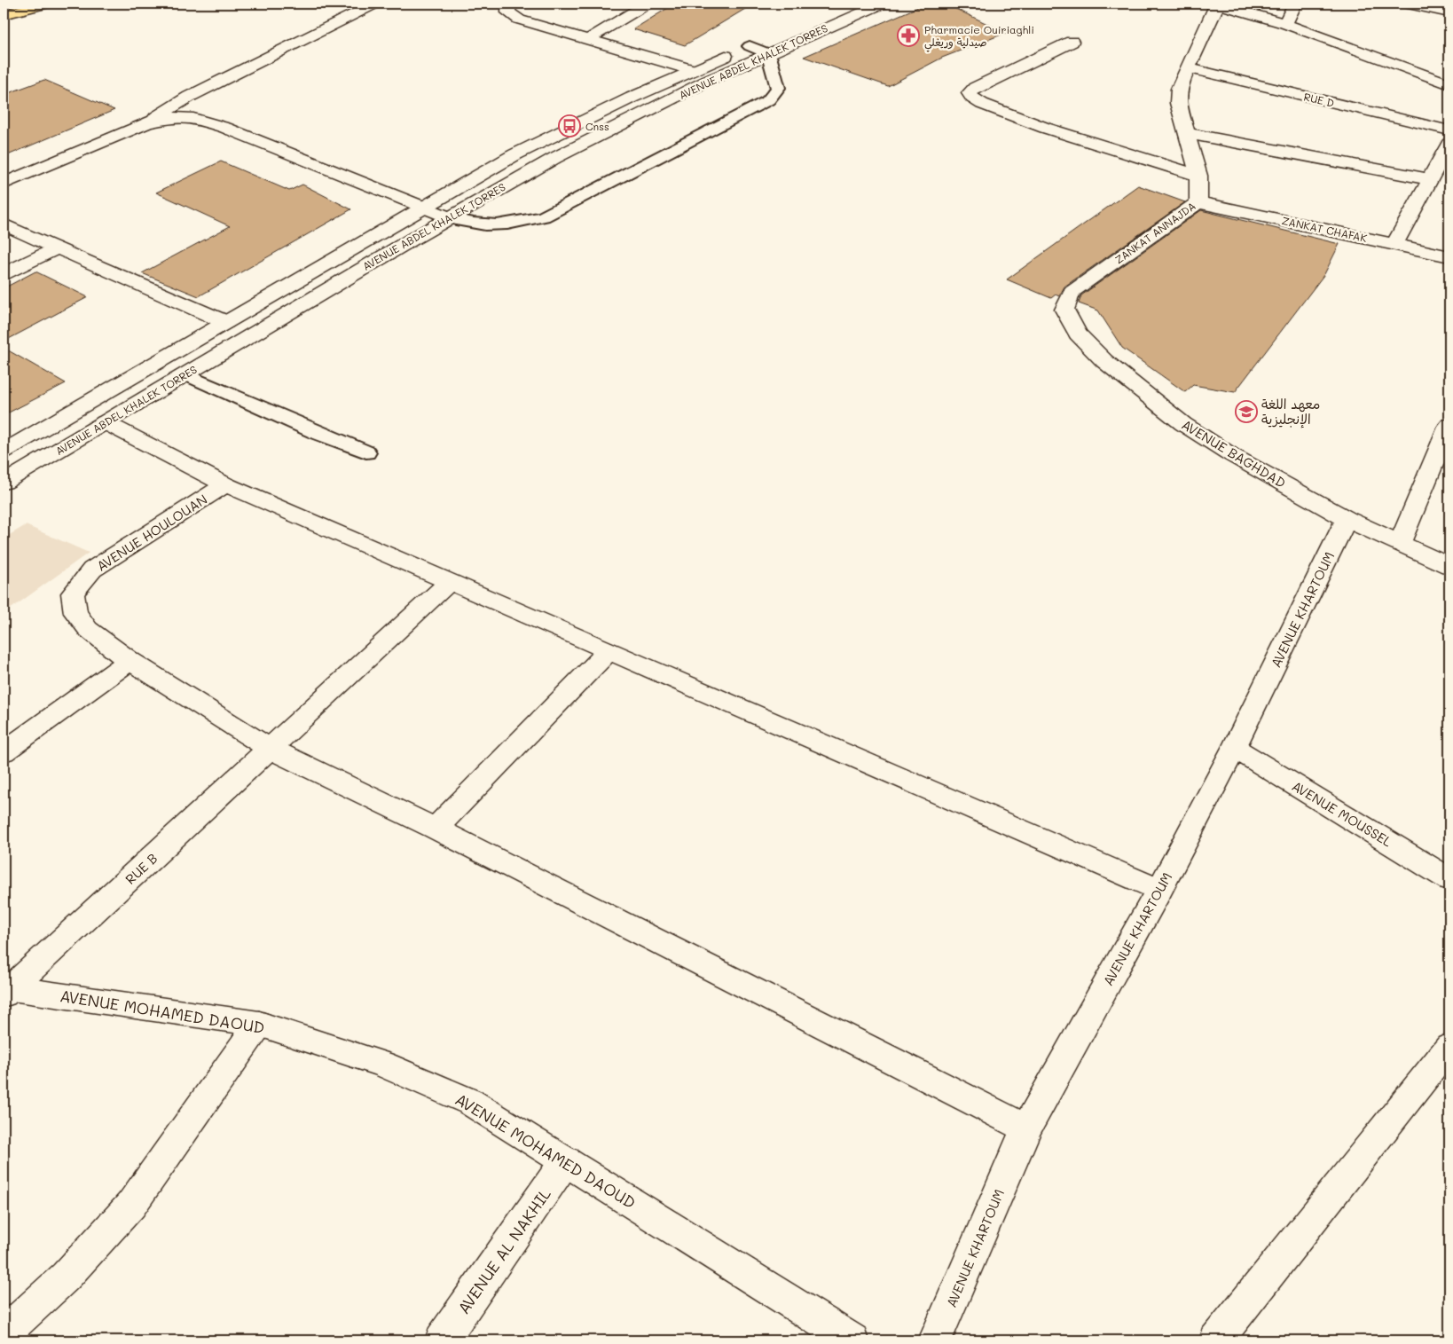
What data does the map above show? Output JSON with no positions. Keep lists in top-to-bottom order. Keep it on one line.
{"streets":{"street":["AVENUE ABDEL KHALEK TORRES","RUE D","ZANKAT CHAFAK","ZANKAT ANNAJDA","AVENUE BAGHDAD","AVENUE HOULOUAN","AVENUE KHARTOUM","AVENUE MOUSSEL","RUE B","AVENUE MOHAMED DAOUD","AVENUE AL NAKHIL"]},"crossings":[["RUE D","ZANKAT ANNAJDA"],["ZANKAT CHAFAK","ZANKAT ANNAJDA"],["ZANKAT ANNAJDA","AVENUE BAGHDAD"],["AVENUE BAGHDAD","AVENUE KHARTOUM"],["AVENUE HOULOUAN","AVENUE KHARTOUM"],["AVENUE HOULOUAN","RUE B"],["AVENUE KHARTOUM","AVENUE MOUSSEL"],["RUE B","AVENUE MOHAMED DAOUD"],["AVENUE MOHAMED DAOUD","AVENUE AL NAKHIL"]],"places":{"pharmacy":["Pharmacie Ouiriaghli صيدلية وريغلي"],"bus stop":["Cnss"],"school or university":["معهد اللغة الإنجليزية"]}}
